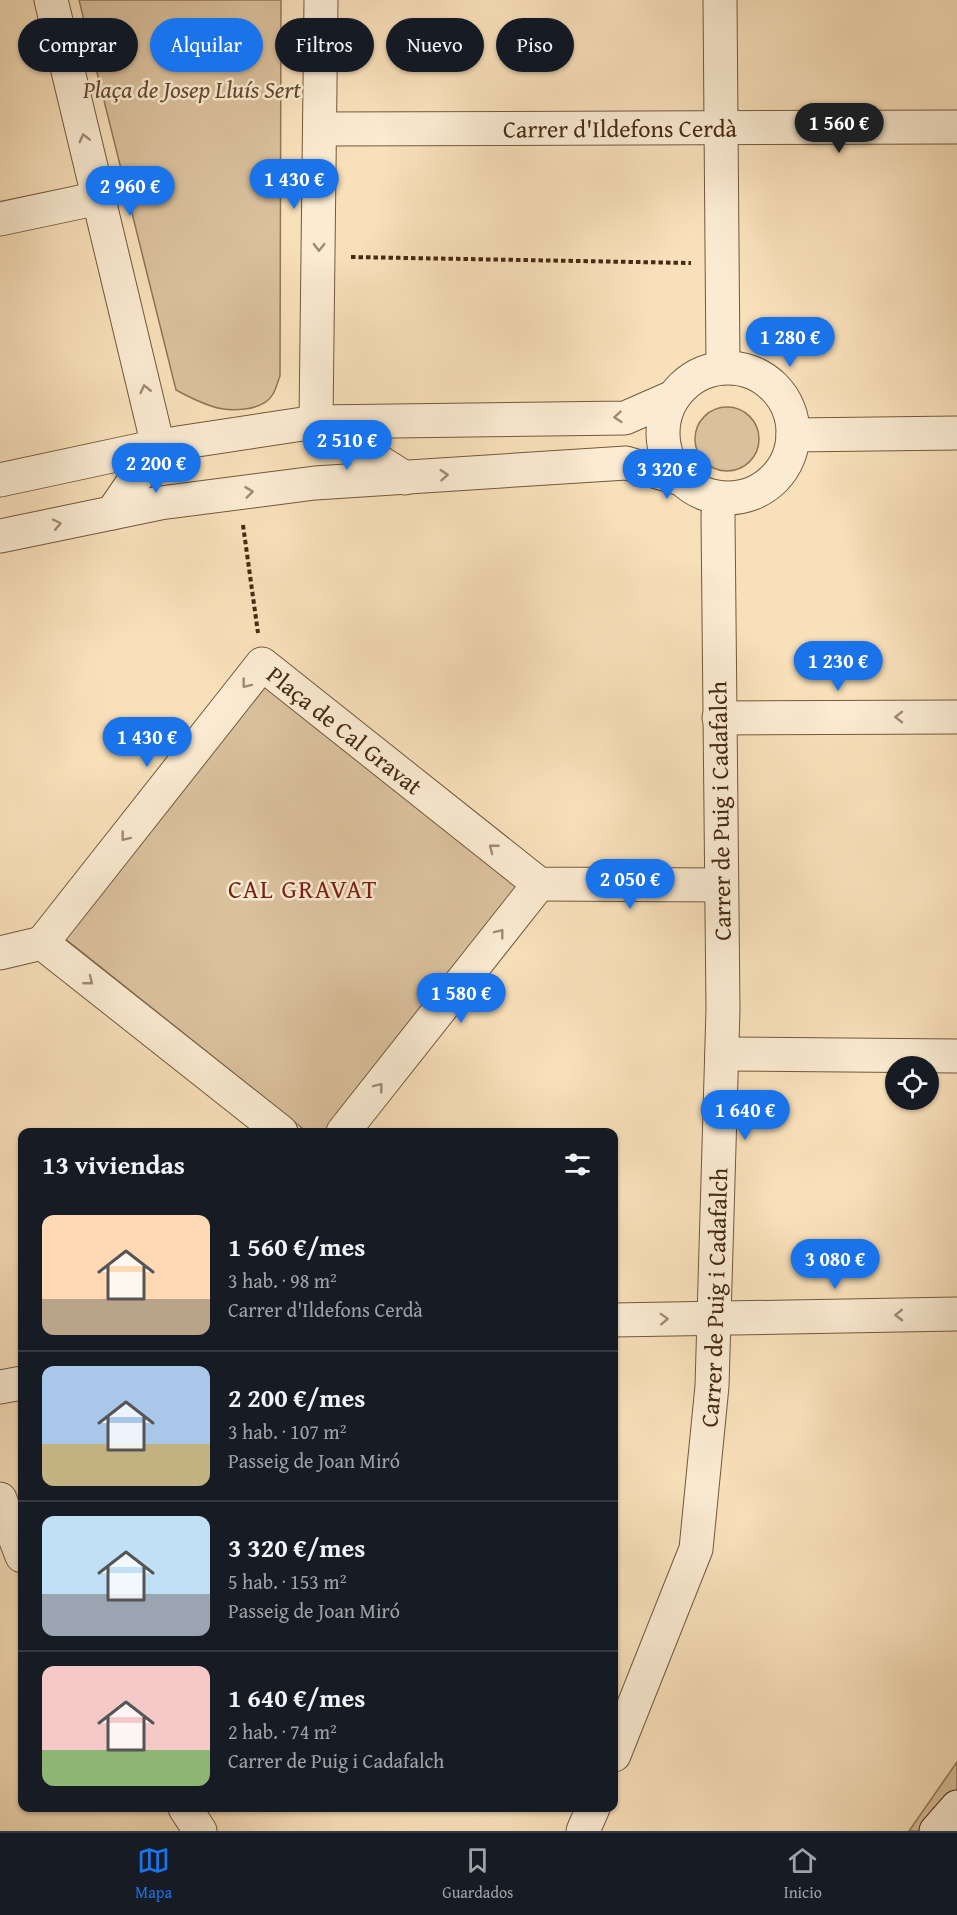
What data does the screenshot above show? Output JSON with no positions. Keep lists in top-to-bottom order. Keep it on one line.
{"streets":{"street":["Carrer d'Ildefons Cerdà","Plaça de Cal Gravat","Carrer de Puig i Cadafalch"]},"districts":["CAL GRAVAT"],"parks":["Plaça de Josep Lluís Sert"],"page":{"chip":["Comprar","Alquilar","Filtros","Nuevo","Piso"],"price":["1 560 €","1 430 €","2 960 €","1 280 €","2 510 €","2 200 €","3 320 €","1 230 €","1 430 €","2 050 €","1 580 €","1 640 €","3 080 €"],"heading":"13 viviendas","list":[{"name":"1 560 €/mes","note":"3 hab. · 98 m² · Carrer d'Ildefons Cerdà"},{"name":"2 200 €/mes","note":"3 hab. · 107 m² · Passeig de Joan Miró"},{"name":"3 320 €/mes","note":"5 hab. · 153 m² · Passeig de Joan Miró"},{"name":"1 640 €/mes","note":"2 hab. · 74 m² · Carrer de Puig i Cadafalch"}],"tabs":["Mapa","Guardados","Inicio"]}}
